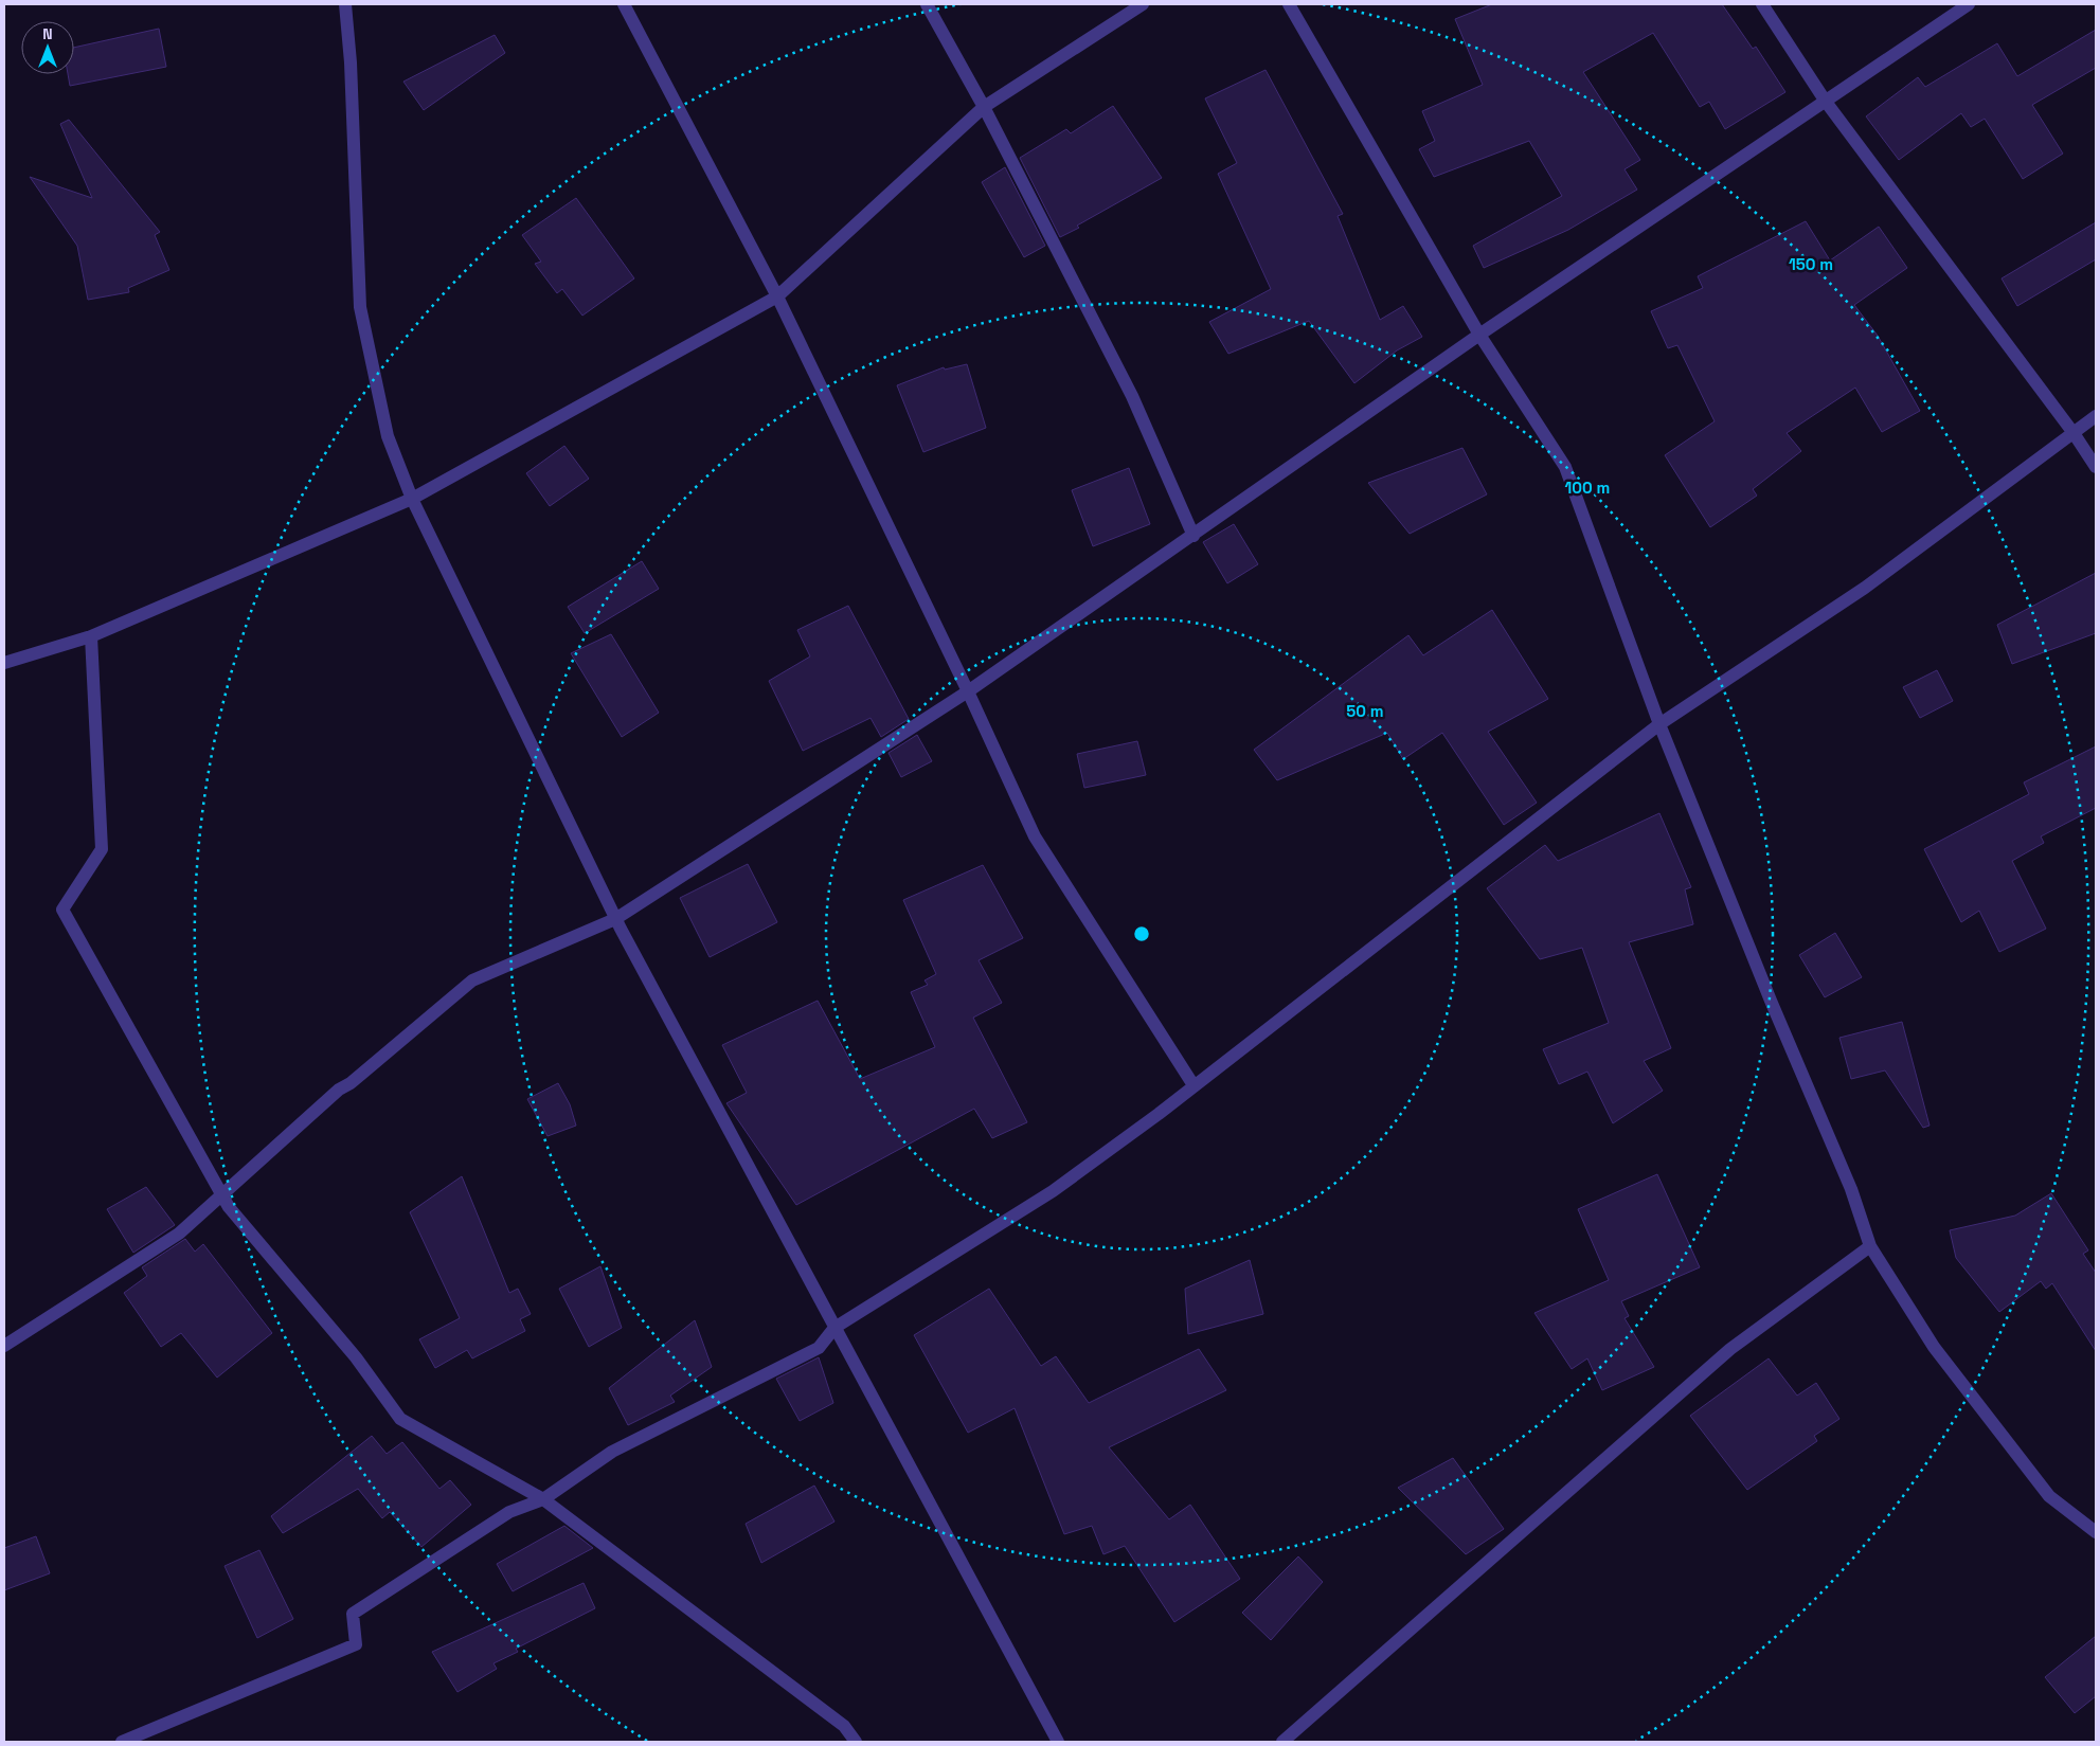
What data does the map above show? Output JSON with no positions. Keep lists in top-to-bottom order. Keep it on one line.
{"north":"top","rings":["150 m","100 m","50 m"]}
